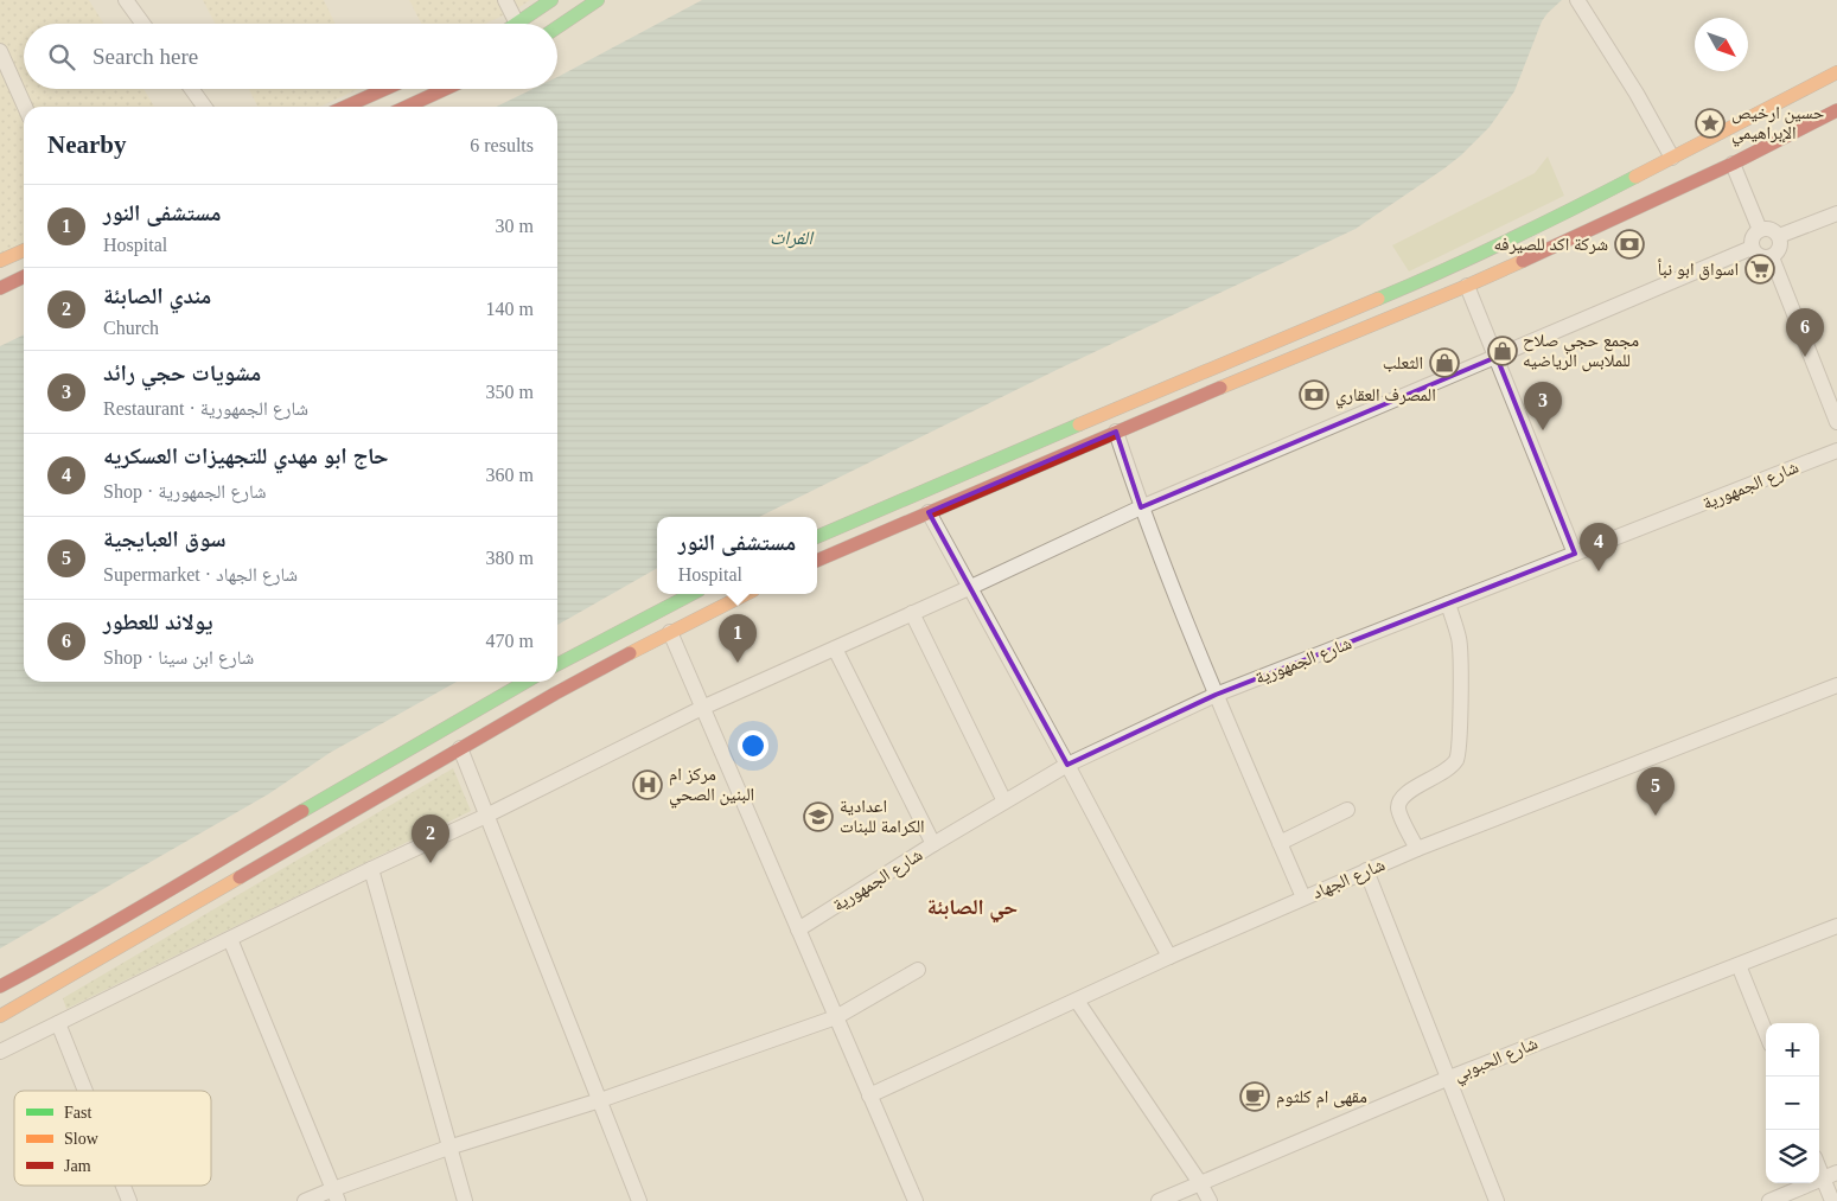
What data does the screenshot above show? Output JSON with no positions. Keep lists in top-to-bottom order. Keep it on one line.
{"streets":{"street":["شارع الجمهورية","شارع الجهاد","شارع الحبوبي"]},"districts":["حي الصابئة"],"water":["الفرات"],"places":{"place":["حسين ارخيص الإبراهيمي"],"bank":["شركة اكد للصيرفه","المصرف العقاري"],"supermarket":["اسواق ابو نبأ"],"shop":["مجمع حجي صلاح للملابس الرياضيه","الثعلب"],"hospital":["مركز ام البنين الصحي"],"school or university":["اعدادية الكرامة للبنات"],"cafe":["مقهى ام كلثوم"]},"legend":["Fast","Slow","Jam"],"north":"bottom right","page":{"search":"Search here","heading":["Nearby","6 results"],"list":[{"mark":"1","name":"مستشفى النور","note":"Hospital","value":"30 m"},{"mark":"2","name":"مندي الصابئة","note":"Church","value":"140 m"},{"mark":"3","name":"مشويات حجي رائد","note":"Restaurant · شارع الجمهورية","value":"350 m"},{"mark":"4","name":"حاج ابو مهدي للتجهيزات العسكريه","note":"Shop · شارع الجمهورية","value":"360 m"},{"mark":"5","name":"سوق العبايجية","note":"Supermarket · شارع الجهاد","value":"380 m"},{"mark":"6","name":"يولاند للعطور","note":"Shop · شارع ابن سينا","value":"470 m"}],"pins":["6","3","4","1","5","2"],"popup":["مستشفى النور","Hospital"],"map_buttons":["+","−"]}}
